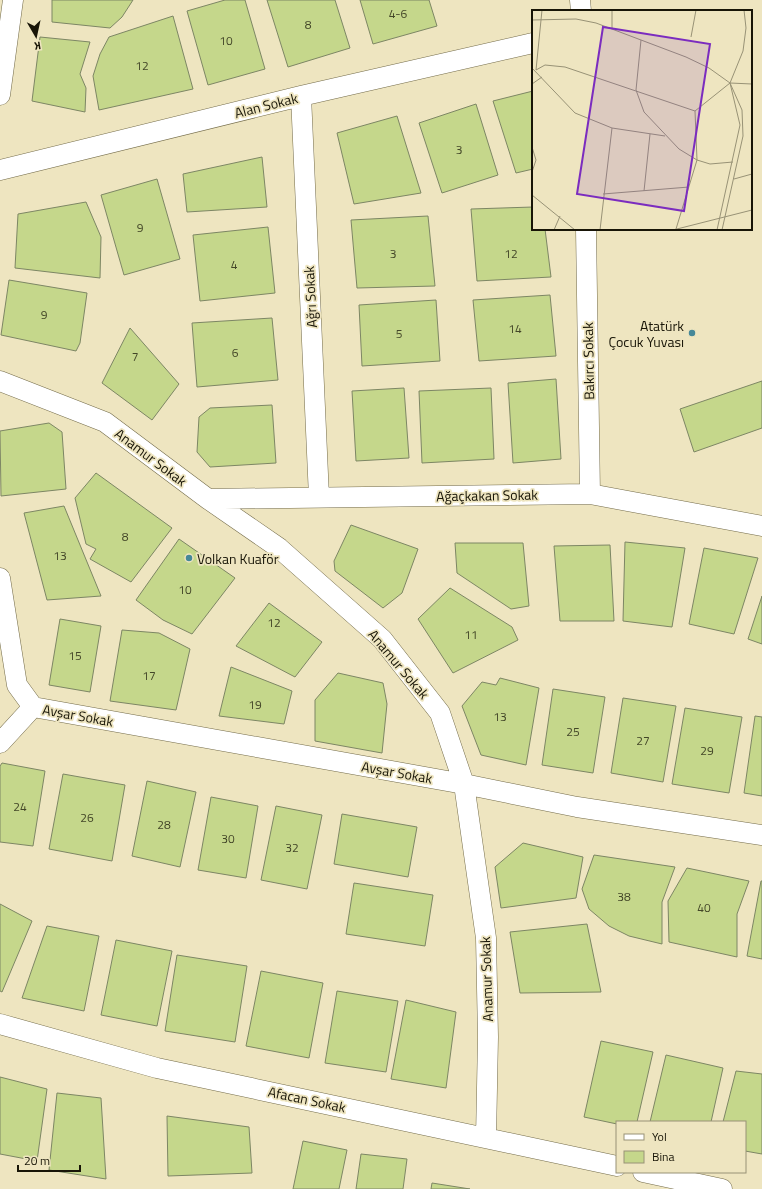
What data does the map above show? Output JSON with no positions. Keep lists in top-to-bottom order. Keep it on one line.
{"streets":{"street":["Alan Sokak","Ağrı Sokak","Bakırcı Sokak","Anamur Sokak","Ağaçkakan Sokak","Avşar Sokak","Afacan Sokak"]},"crossings":[["Alan Sokak","Ağrı Sokak"],["Ağrı Sokak","Ağaçkakan Sokak"],["Bakırcı Sokak","Ağaçkakan Sokak"],["Anamur Sokak","Ağaçkakan Sokak"],["Anamur Sokak","Avşar Sokak"],["Anamur Sokak","Afacan Sokak"]],"places":["Atatürk Çocuk Yuvası","Volkan Kuaför"],"house_numbers":["4-6","8","10","12","3","9","3","12","4","9","14","5","6","7","8","13","10","12","11","15","17","19","13","25","27","29","24","26","28","30","32","38","40"],"legend":["Yol","Bina"],"scale_bar":"20 m","north":"bottom"}
